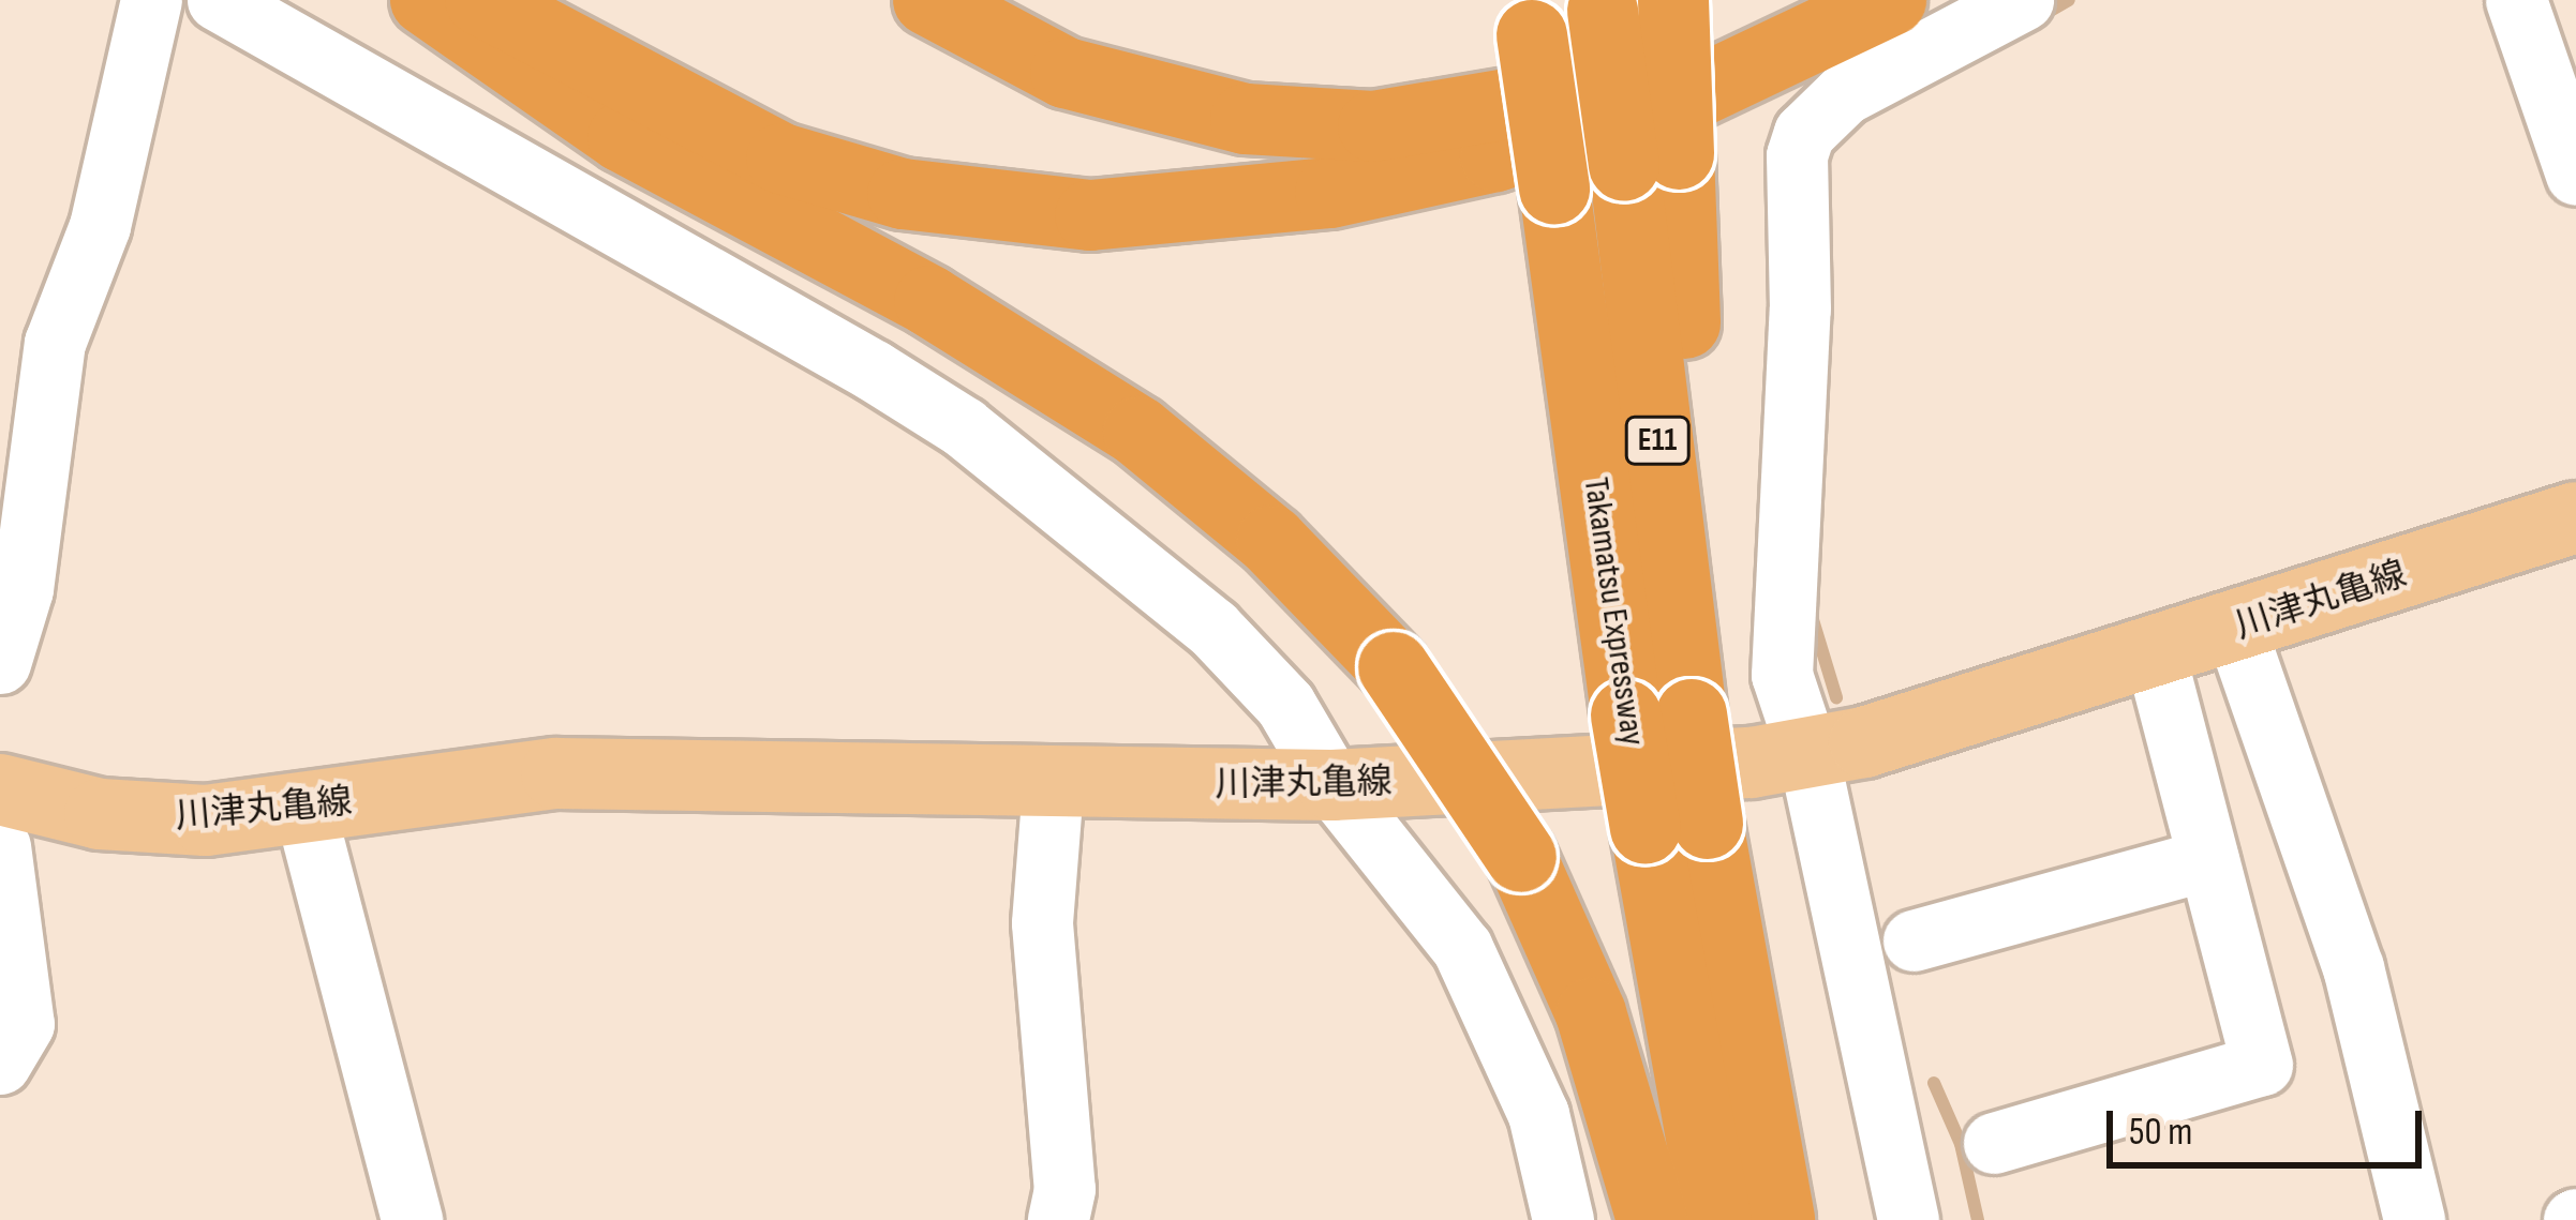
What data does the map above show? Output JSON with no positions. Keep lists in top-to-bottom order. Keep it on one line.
{"streets":{"highway":["E11","Takamatsu Expressway"],"main road":["川津丸亀線"]},"scale_bar":"50 m"}
